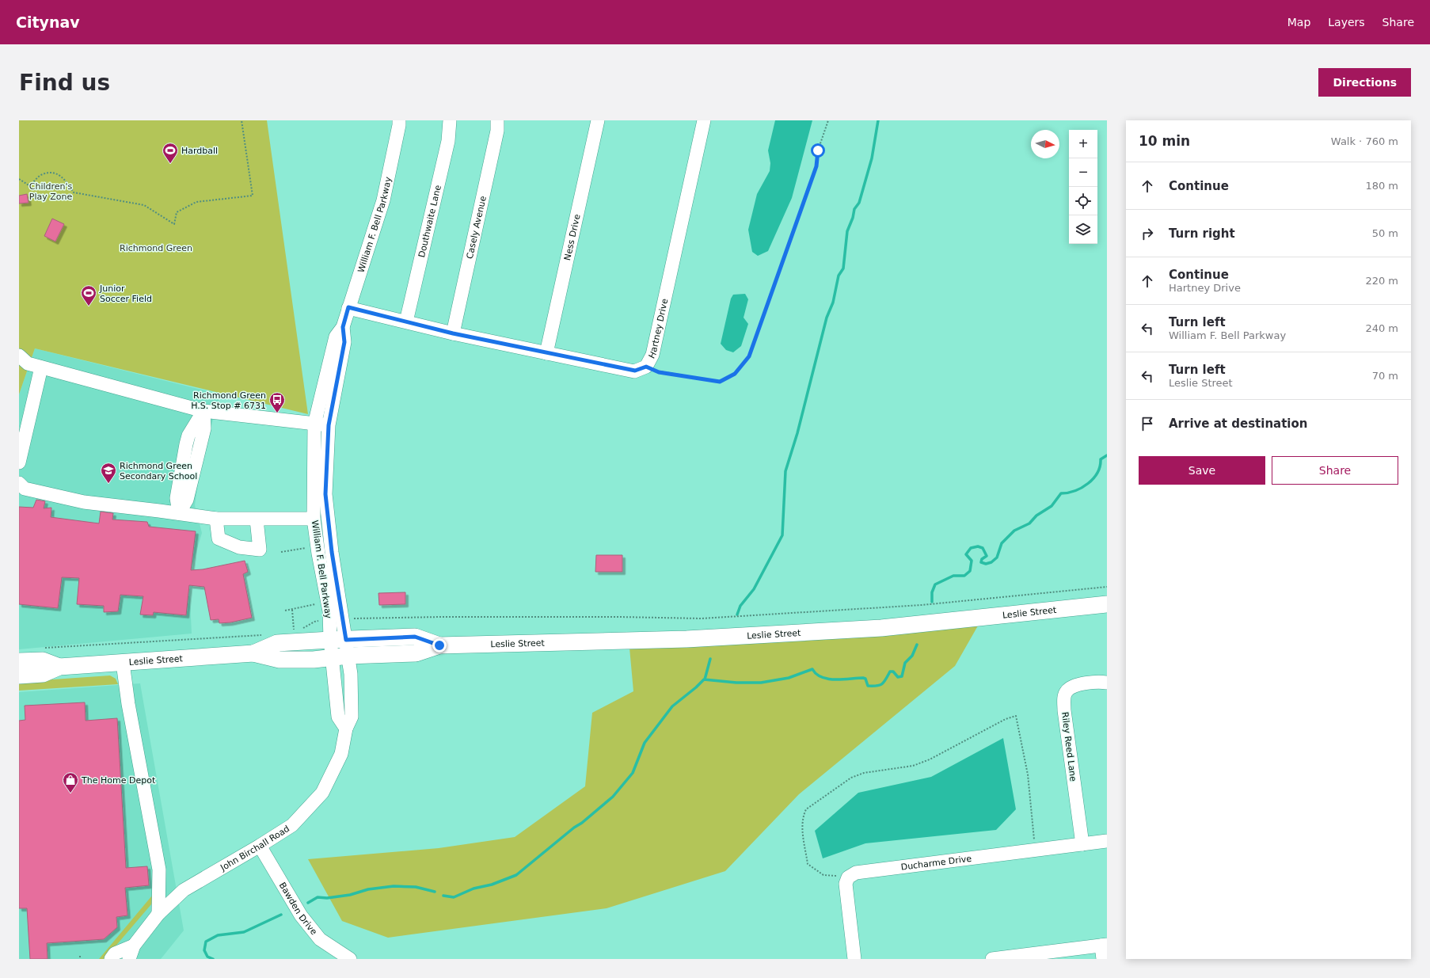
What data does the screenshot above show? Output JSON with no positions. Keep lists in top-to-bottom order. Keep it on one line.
{"streets":{"main road":["Leslie Street"],"street":["Douthwaite Lane","William F. Bell Parkway","Casely Avenue","Ness Drive","Hartney Drive","Riley Reed Lane","John Birchall Road","Ducharme Drive","Bawden Drive"]},"crossings":[["Douthwaite Lane","Hartney Drive"],["William F. Bell Parkway","Hartney Drive"],["William F. Bell Parkway","Leslie Street"],["William F. Bell Parkway","John Birchall Road"],["Casely Avenue","Hartney Drive"],["Ness Drive","Hartney Drive"],["Leslie Street","John Birchall Road"],["Riley Reed Lane","Ducharme Drive"],["John Birchall Road","Bawden Drive"]],"parks":["Children's Play Zone","Richmond Green"],"places":{"sports":["Hardball","Junior Soccer Field"],"bus stop":["Richmond Green H.S. Stop # 6731"],"school or university":["Richmond Green Secondary School"],"shop":["The Home Depot"]},"north":"right","page":{"header":"Citynav","nav":["Map","Layers","Share"],"buttons":["Directions",["Save","Share"]],"title":"Find us","heading":["10 min","Walk · 760 m"],"map_buttons":["+","−"],"list":[["Continue","180 m"],["Turn right","50 m"],["Continue","Hartney Drive","220 m"],["Turn left","William F. Bell Parkway","240 m"],["Turn left","Leslie Street","70 m"],"Arrive at destination"]}}
